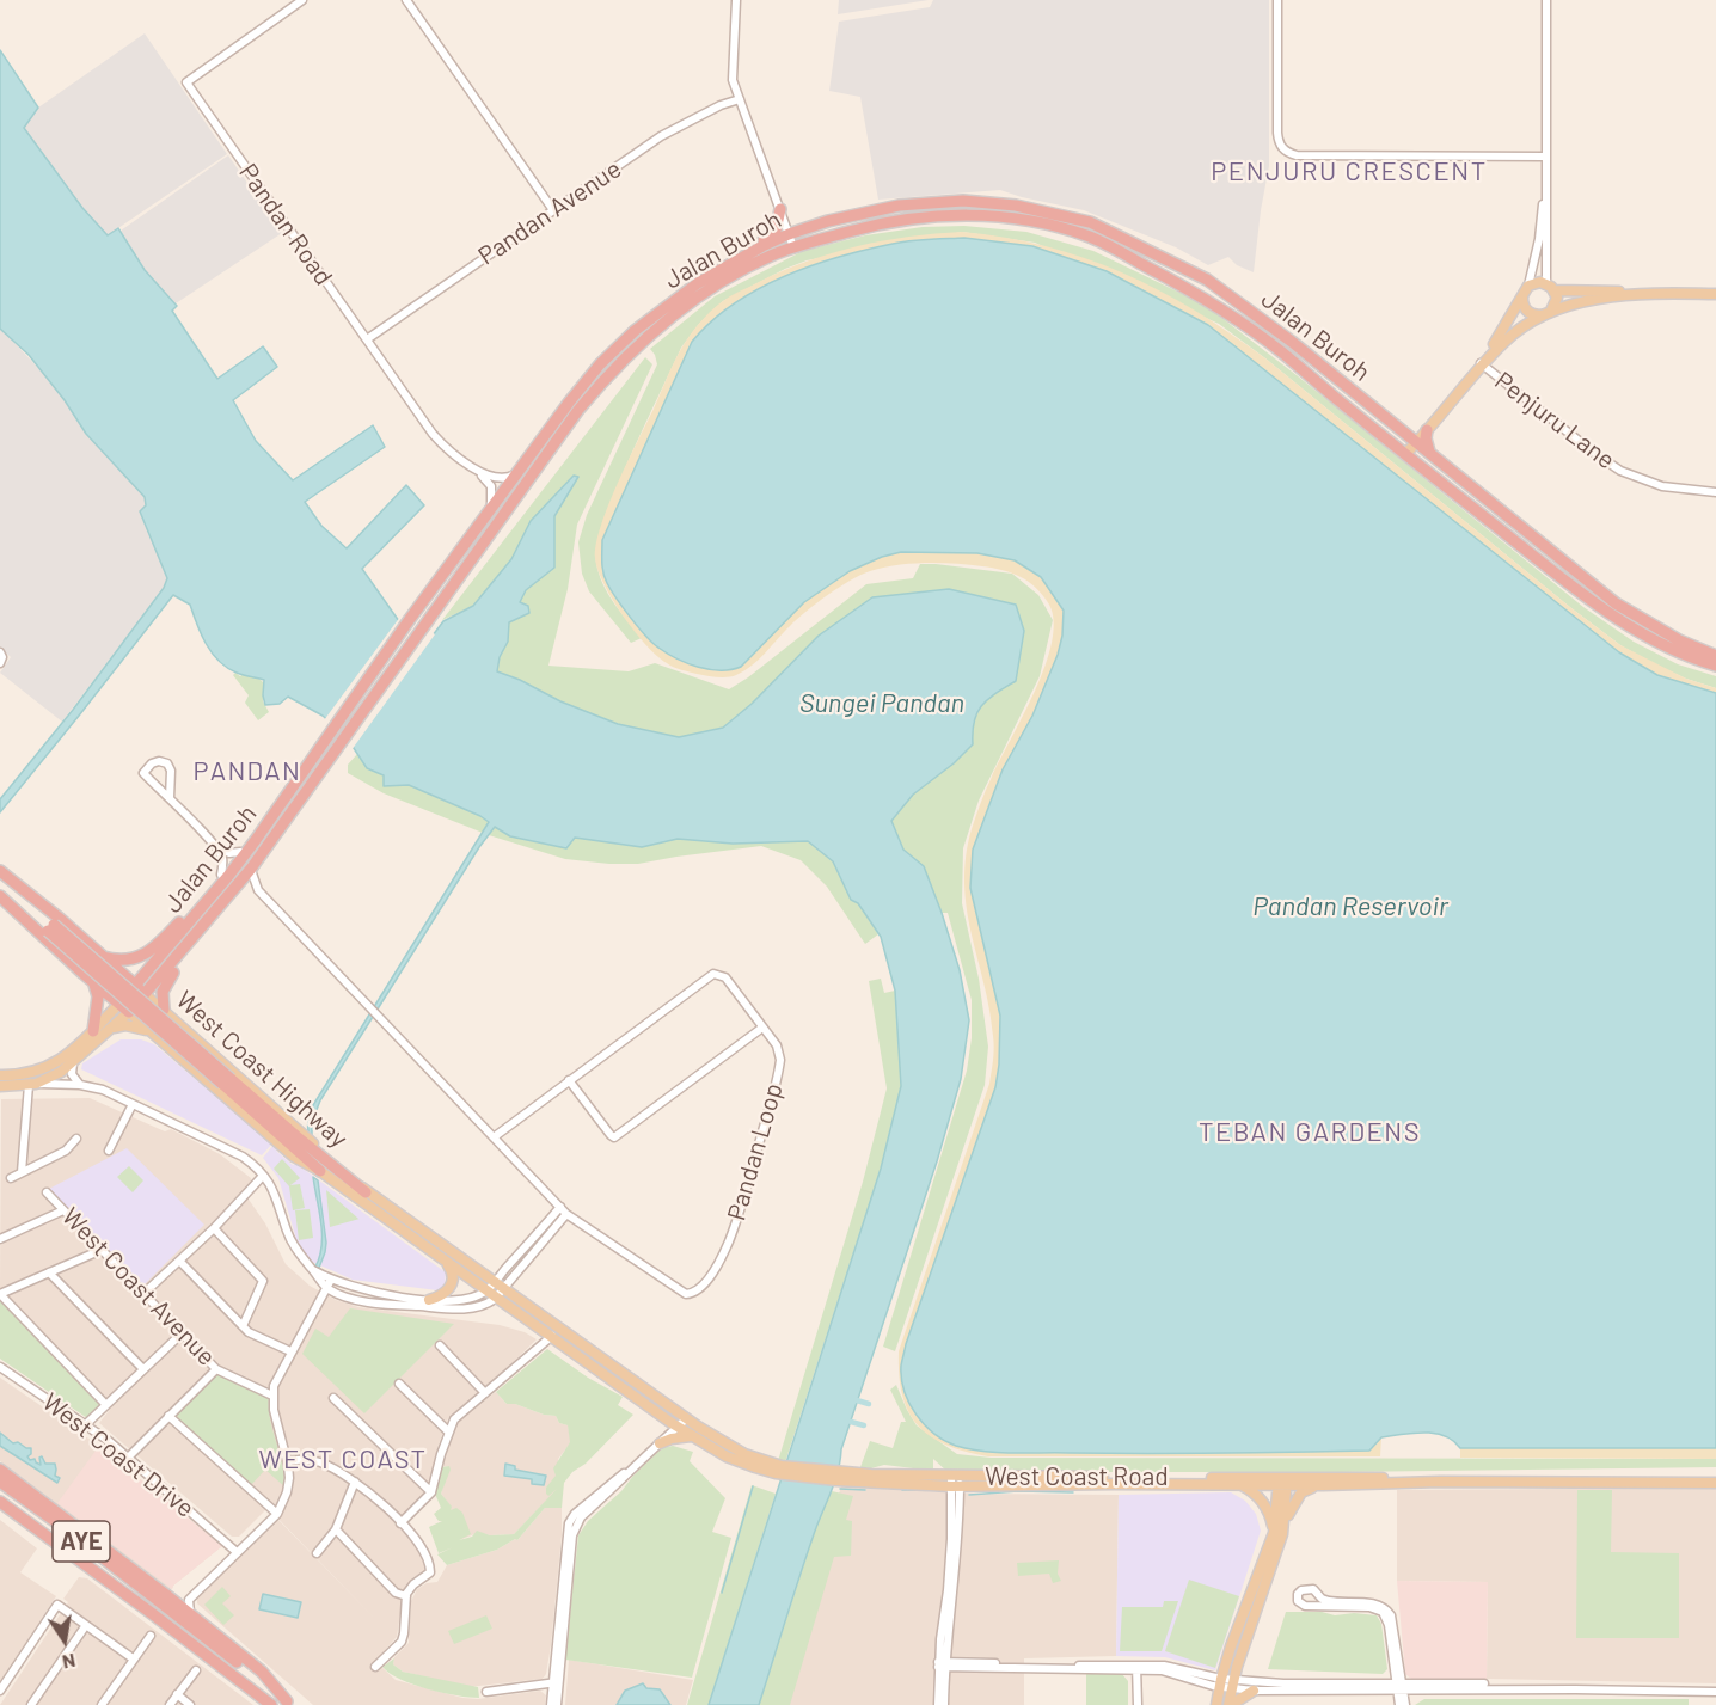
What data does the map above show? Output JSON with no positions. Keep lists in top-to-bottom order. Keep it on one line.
{"streets":{"highway":["Jalan Buroh","West Coast Highway","AYE"],"main road":["West Coast Road"],"street":["Pandan Avenue","Pandan Road","Penjuru Lane","Pandan Loop","West Coast Avenue","West Coast Drive"]},"crossings":[["Pandan Avenue","Pandan Road"],["Jalan Buroh","West Coast Highway"],["Jalan Buroh","Pandan Loop"],["West Coast Highway","West Coast Road"]],"districts":["PENJURU CRESCENT","PANDAN","TEBAN GARDENS","WEST COAST"],"water":["Sungei Pandan","Pandan Reservoir"],"north":"bottom"}
